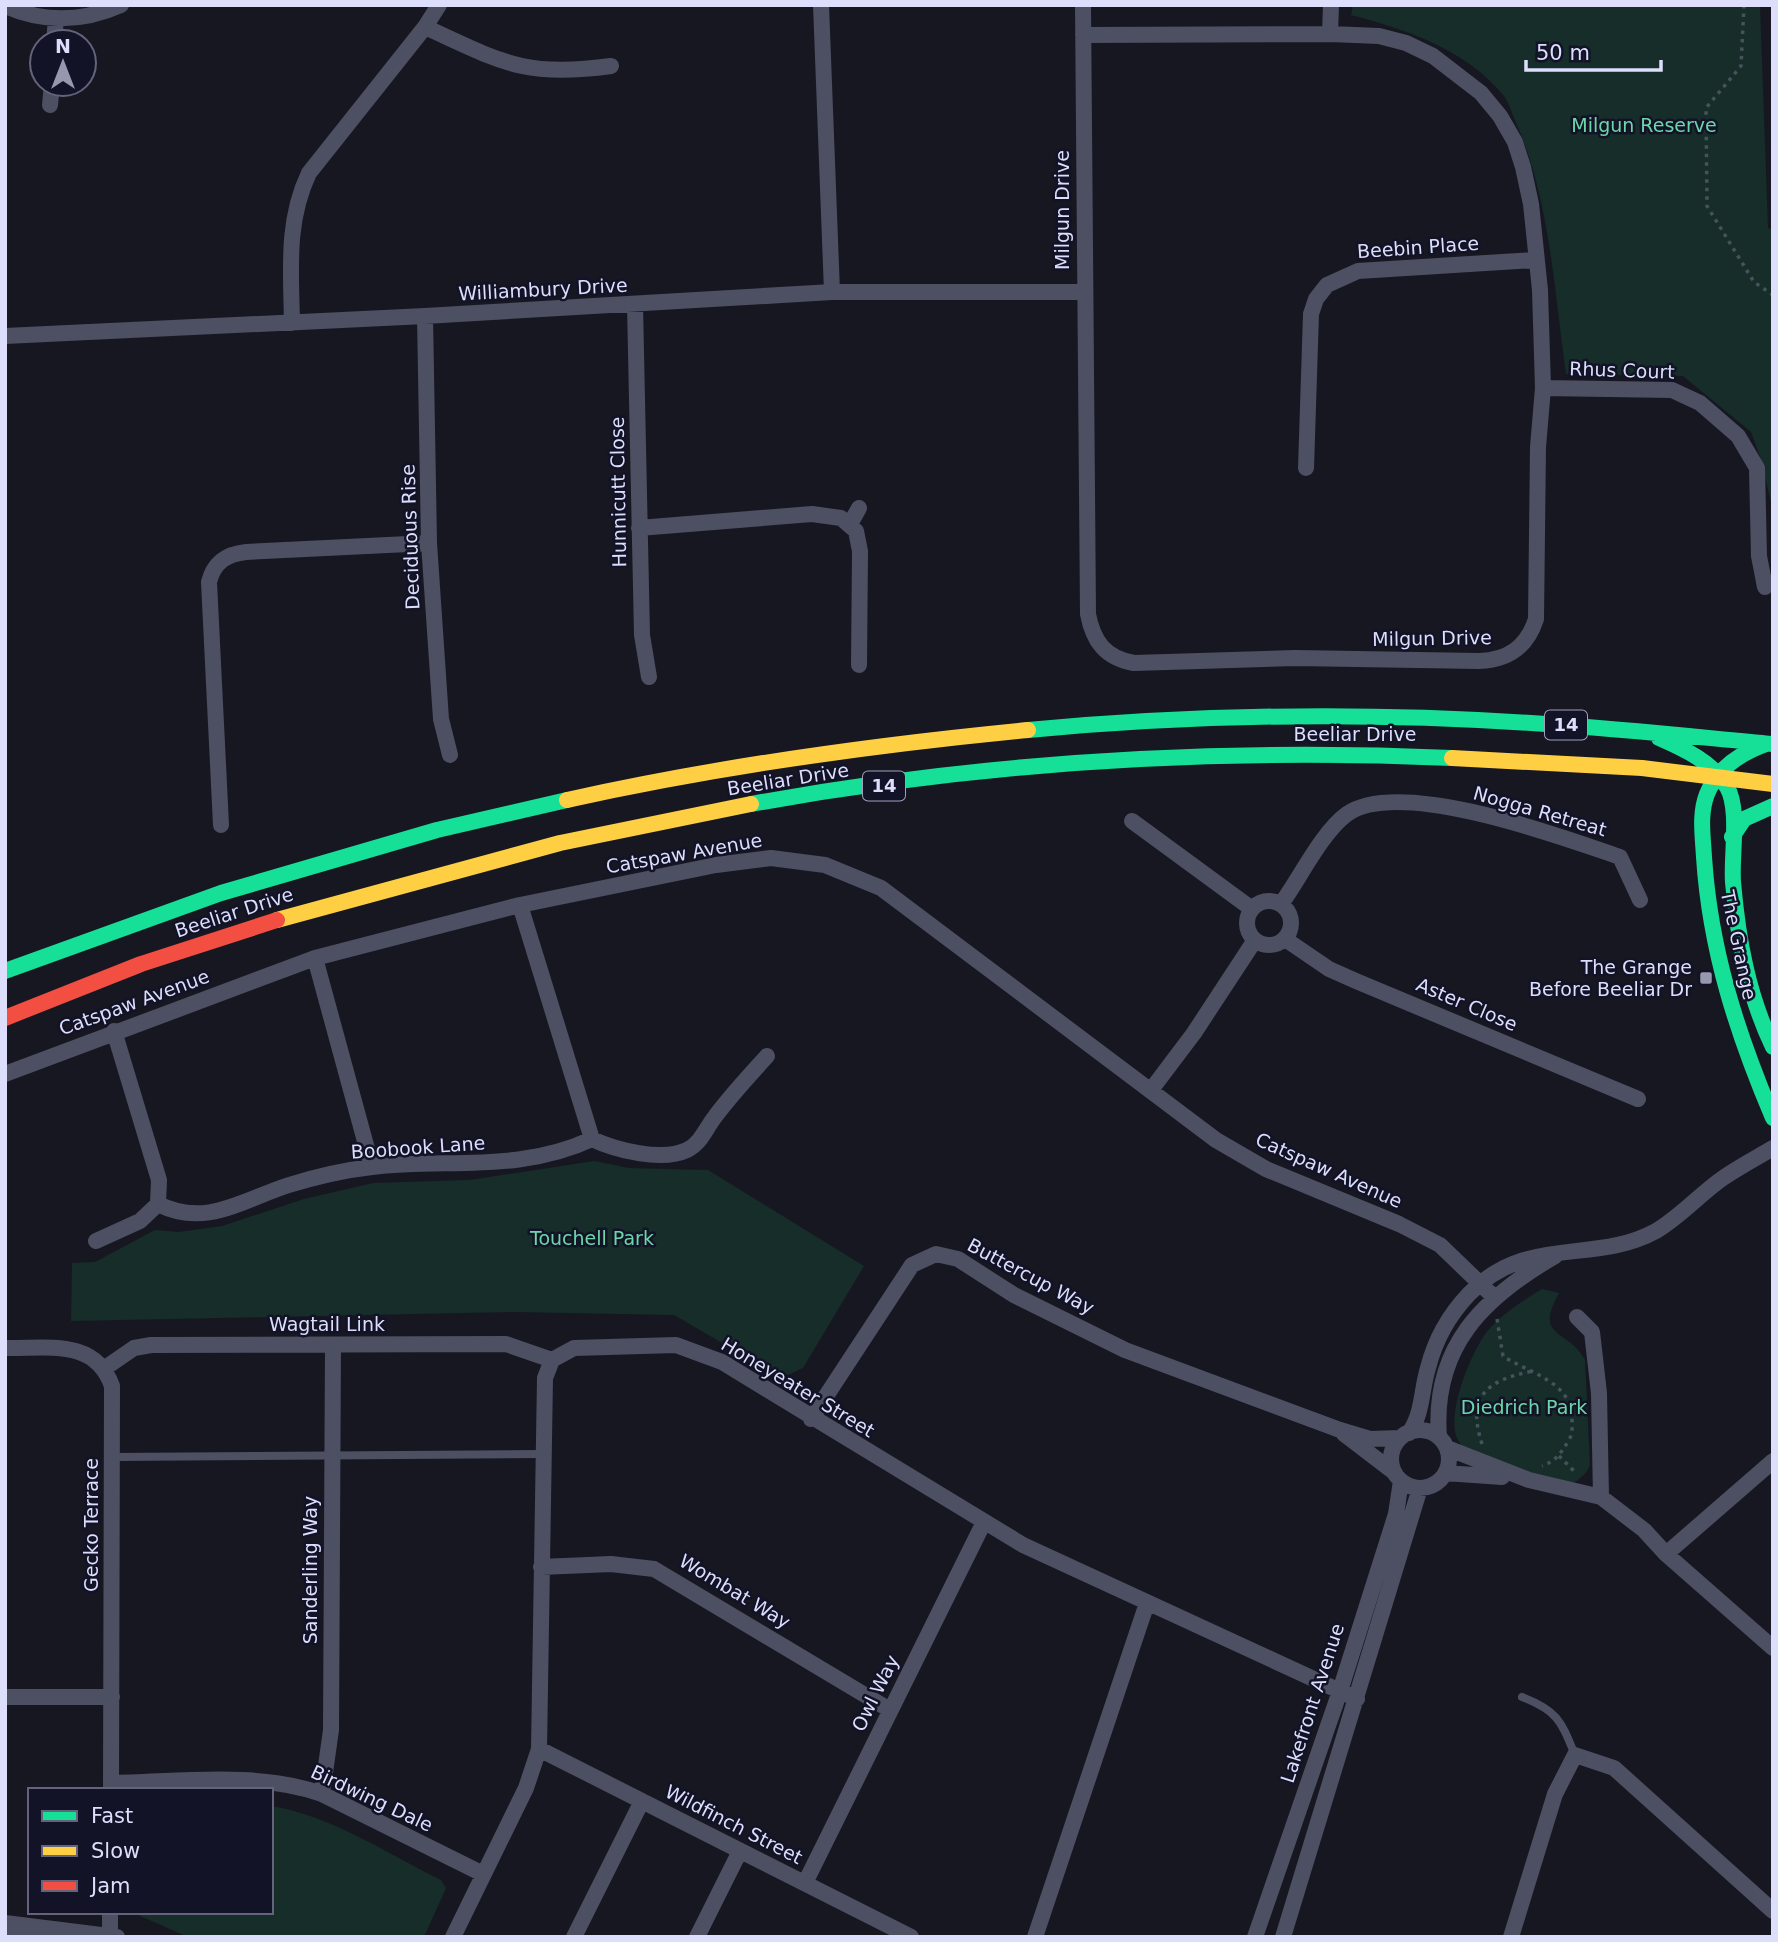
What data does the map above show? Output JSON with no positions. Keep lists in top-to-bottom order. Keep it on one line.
{"streets":{"main road":["14","Beeliar Drive","The Grange"],"street":["Milgun Drive","Beebin Place","Williambury Drive","Rhus Court","Hunnicutt Close","Deciduous Rise","Nogga Retreat","Catspaw Avenue","Aster Close","Boobook Lane","Buttercup Way","Wagtail Link","Honeyeater Street","Gecko Terrace","Sanderling Way","Wombat Way","Owl Way","Lakefront Avenue","Birdwing Dale","Wildfinch Street"]},"crossings":[["Milgun Drive","Beebin Place"],["Milgun Drive","Williambury Drive"],["Milgun Drive","Rhus Court"],["Williambury Drive","Hunnicutt Close"],["Williambury Drive","Deciduous Rise"],["Beeliar Drive","The Grange"],["Nogga Retreat","Aster Close"],["Buttercup Way","Honeyeater Street"],["Buttercup Way","Lakefront Avenue"],["Wagtail Link","Honeyeater Street"],["Wagtail Link","Gecko Terrace"],["Wagtail Link","Sanderling Way"],["Honeyeater Street","Owl Way"],["Honeyeater Street","Lakefront Avenue"],["Gecko Terrace","Birdwing Dale"],["Sanderling Way","Birdwing Dale"],["Wombat Way","Owl Way"],["Owl Way","Wildfinch Street"]],"parks":["Milgun Reserve","Touchell Park","Diedrich Park"],"places":{"transit":["The Grange Before Beeliar Dr"]},"legend":["Fast","Slow","Jam"],"scale_bar":"50 m","north":"top"}
